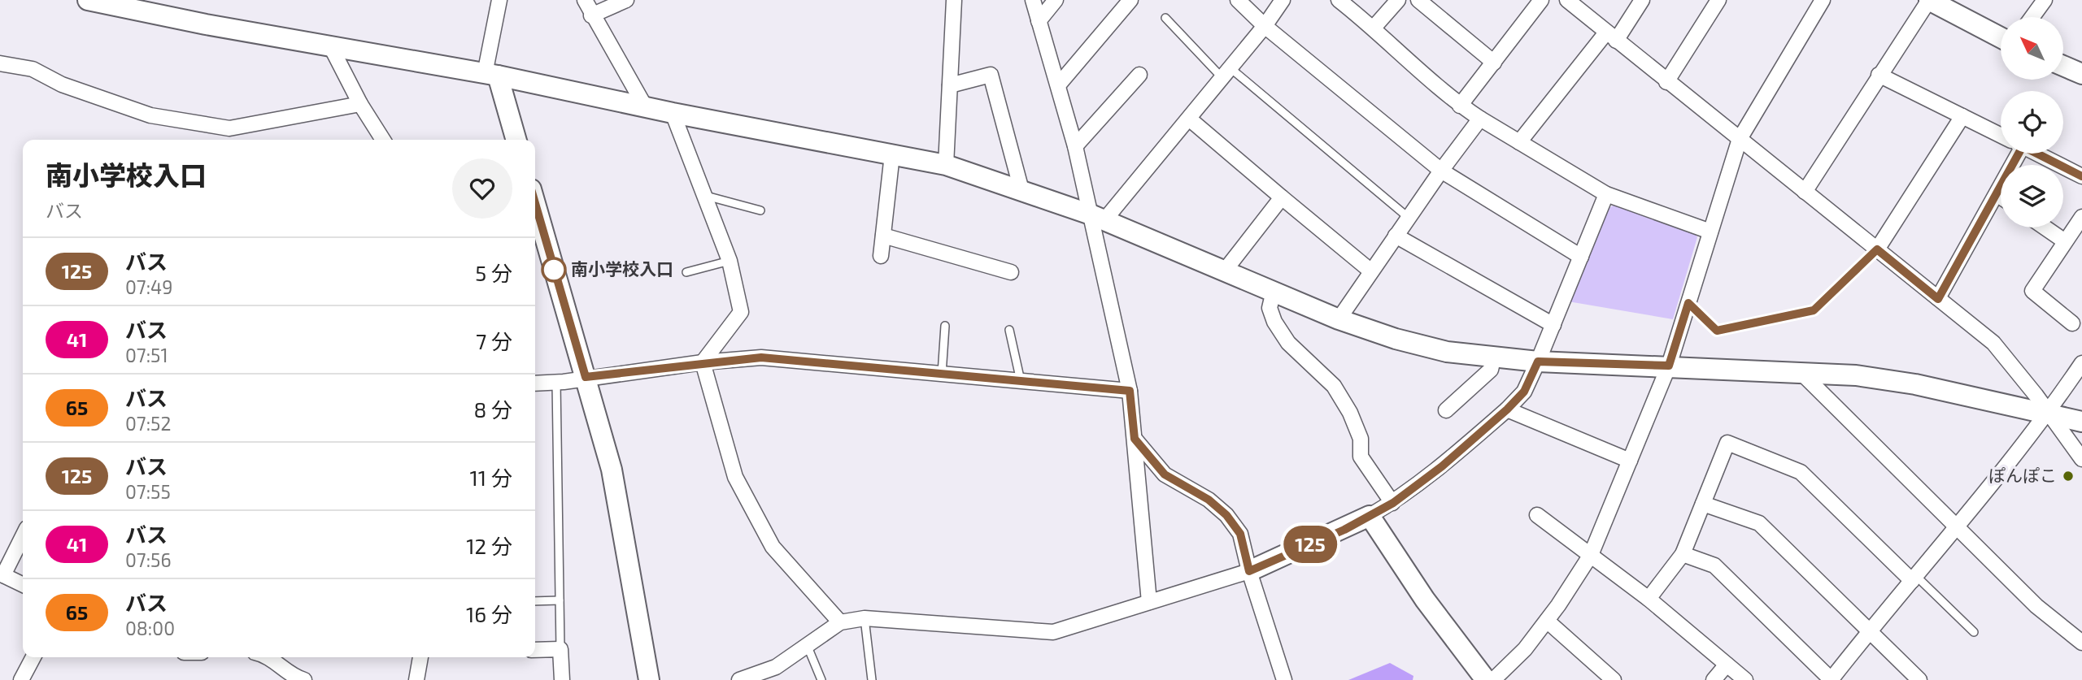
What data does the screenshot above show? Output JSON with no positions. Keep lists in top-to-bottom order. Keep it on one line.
{"places":["南小学校入口","ぽんぽこ"],"lines":["bus line 125"],"north":"top left","page":{"on_map":"125","heading":["南小学校入口","バス"],"list":[{"mark":"125","name":"バス","note":"07:49","value":"5 分"},{"mark":"41","name":"バス","note":"07:51","value":"7 分"},{"mark":"65","name":"バス","note":"07:52","value":"8 分"},{"mark":"125","name":"バス","note":"07:55","value":"11 分"},{"mark":"41","name":"バス","note":"07:56","value":"12 分"},{"mark":"65","name":"バス","note":"08:00","value":"16 分"}]}}
